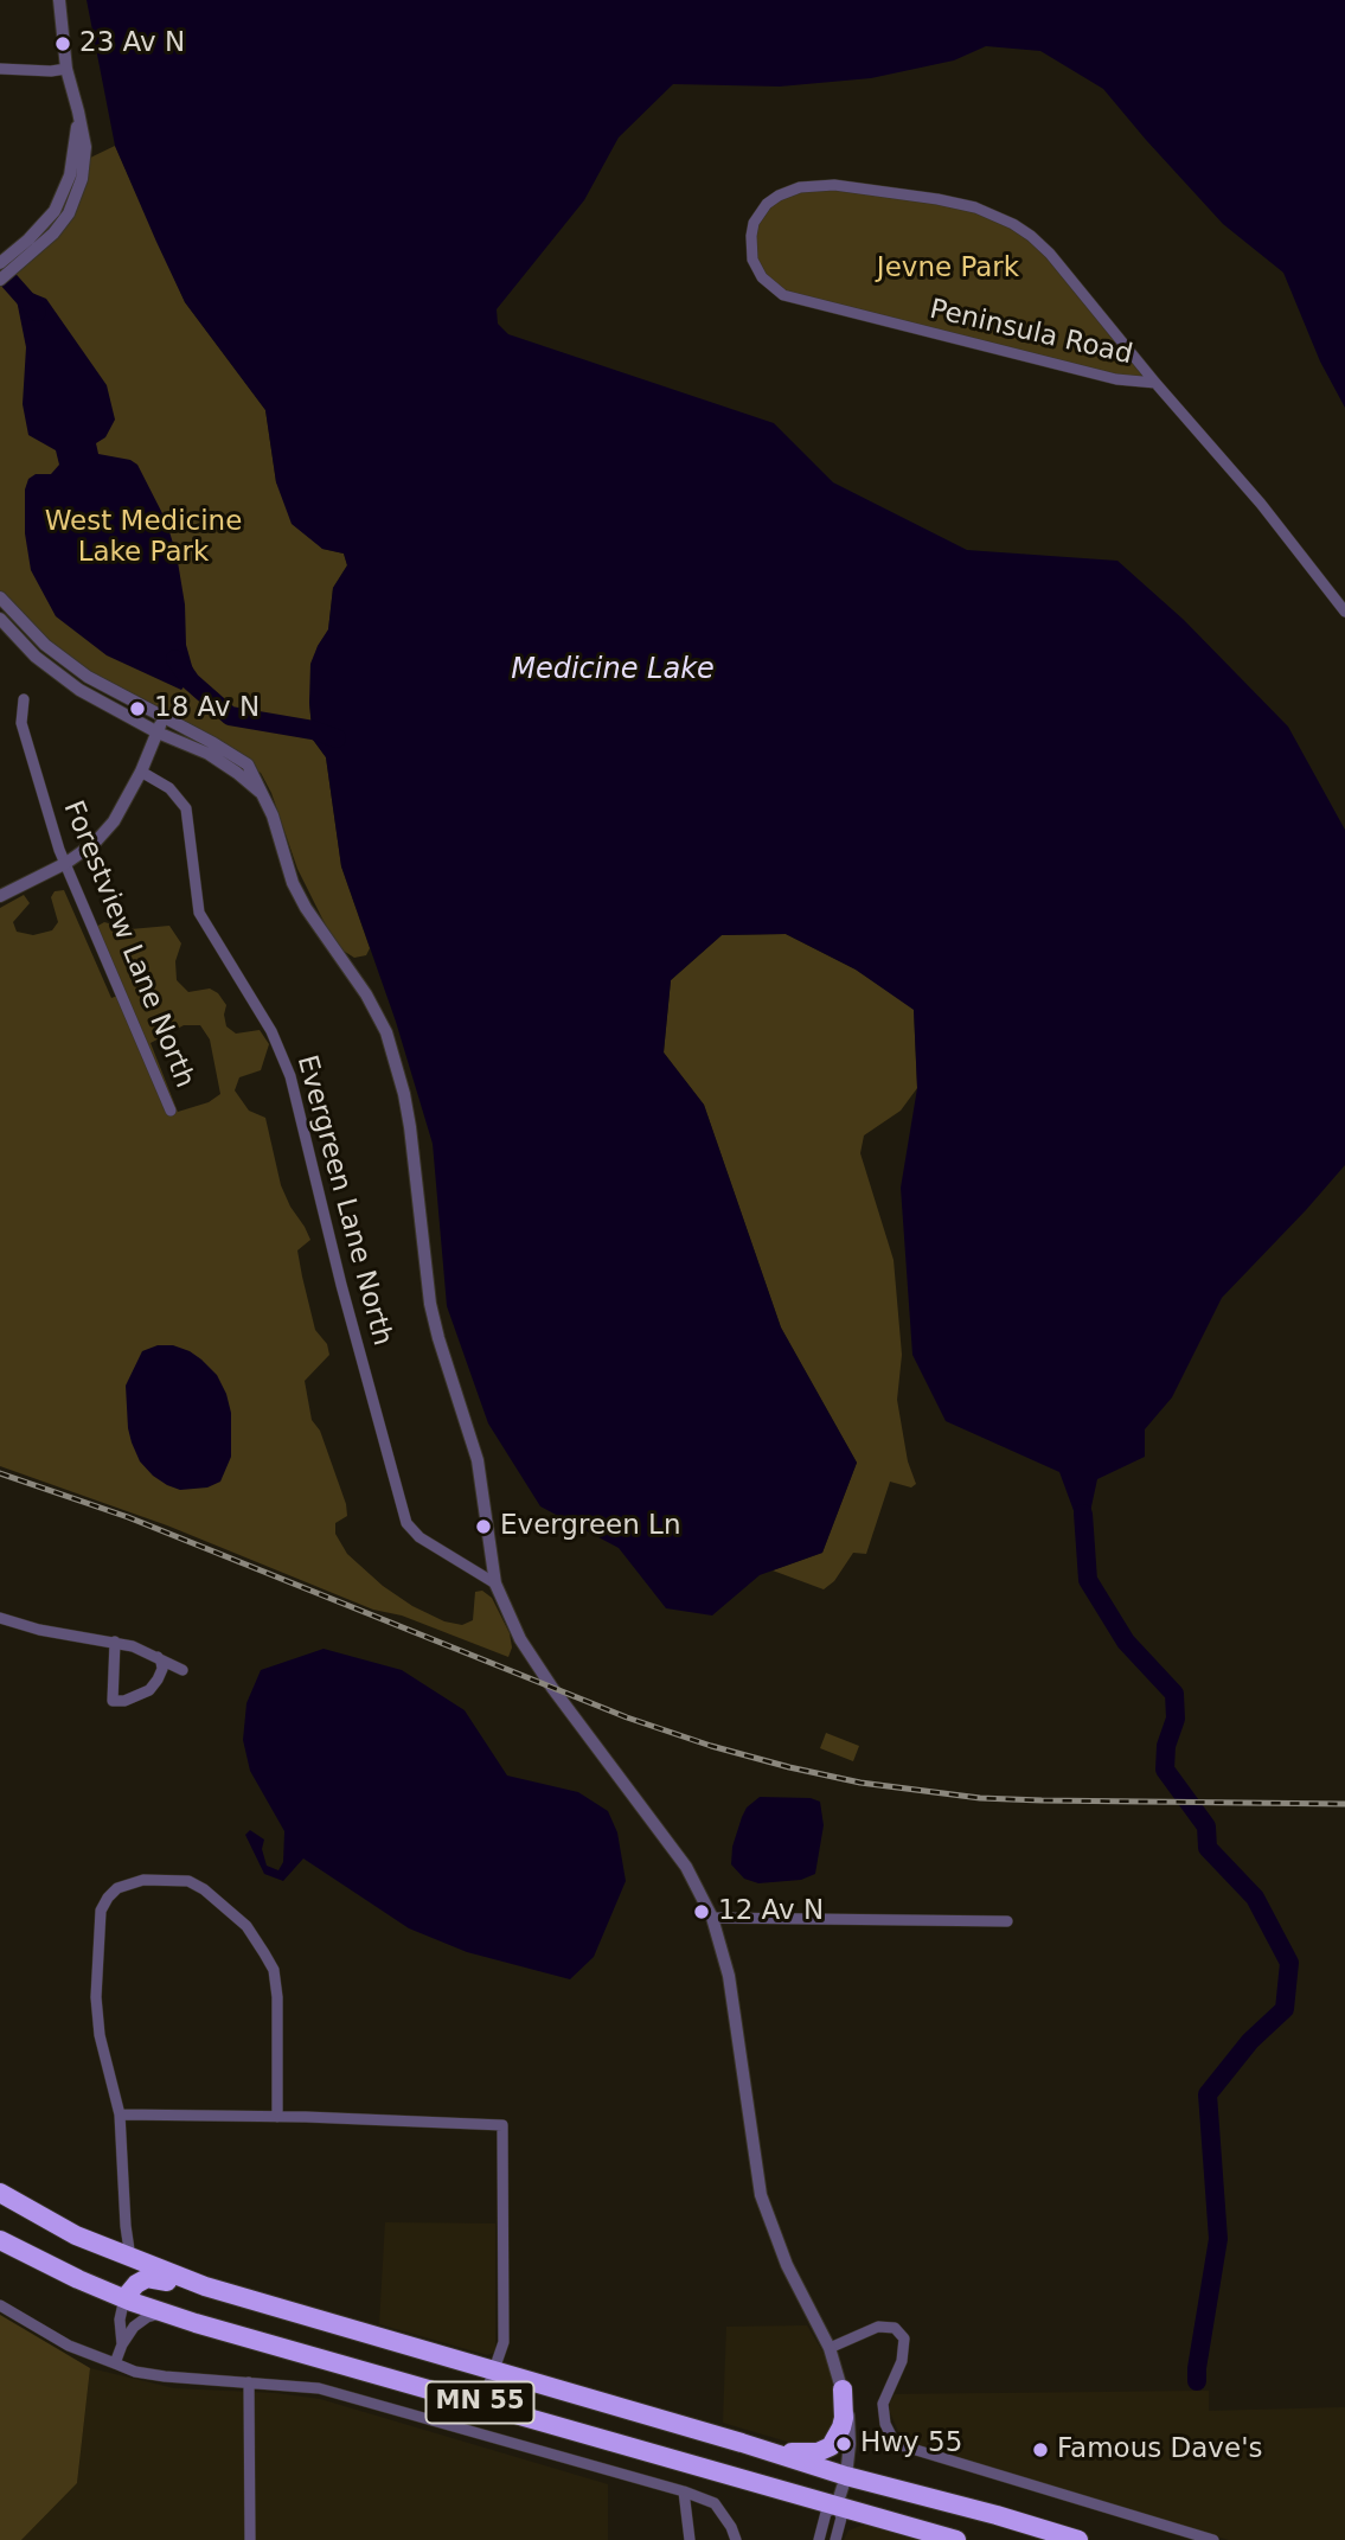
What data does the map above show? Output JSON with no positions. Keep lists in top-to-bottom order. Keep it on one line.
{"streets":{"highway":["MN 55"],"street":["Peninsula Road","Forestview Lane North","Evergreen Lane North"]},"water":["Medicine Lake"],"parks":["Jevne Park","West Medicine Lake Park"],"places":["23 Av N","18 Av N","Evergreen Ln","12 Av N","Hwy 55","Famous Dave's"]}
